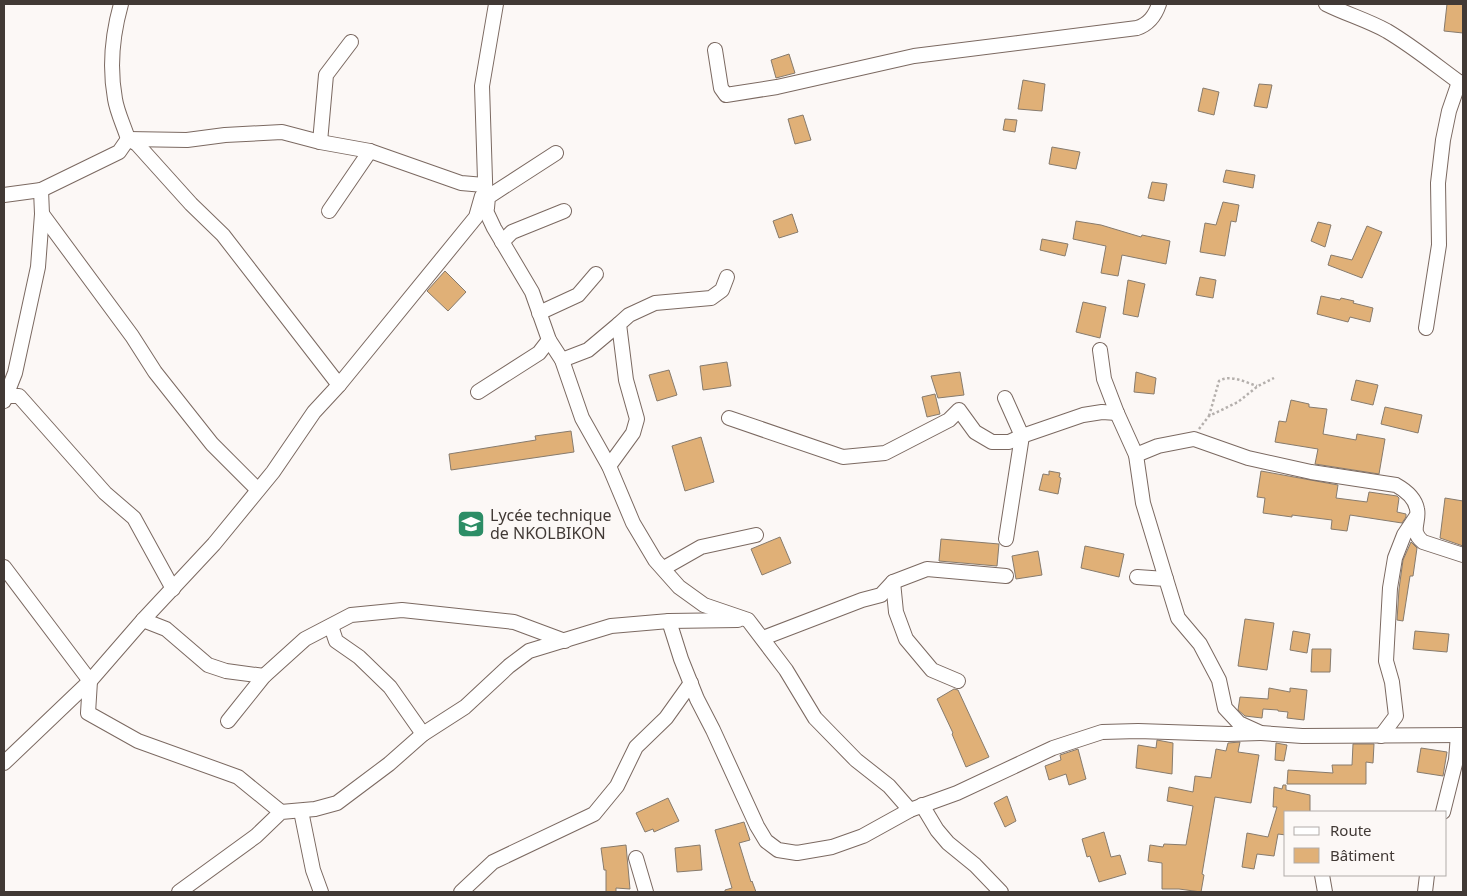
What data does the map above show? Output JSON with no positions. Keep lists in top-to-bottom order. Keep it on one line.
{"places":{"school or university":["Lycée technique de NKOLBIKON"]},"legend":["Route","Bâtiment"]}
